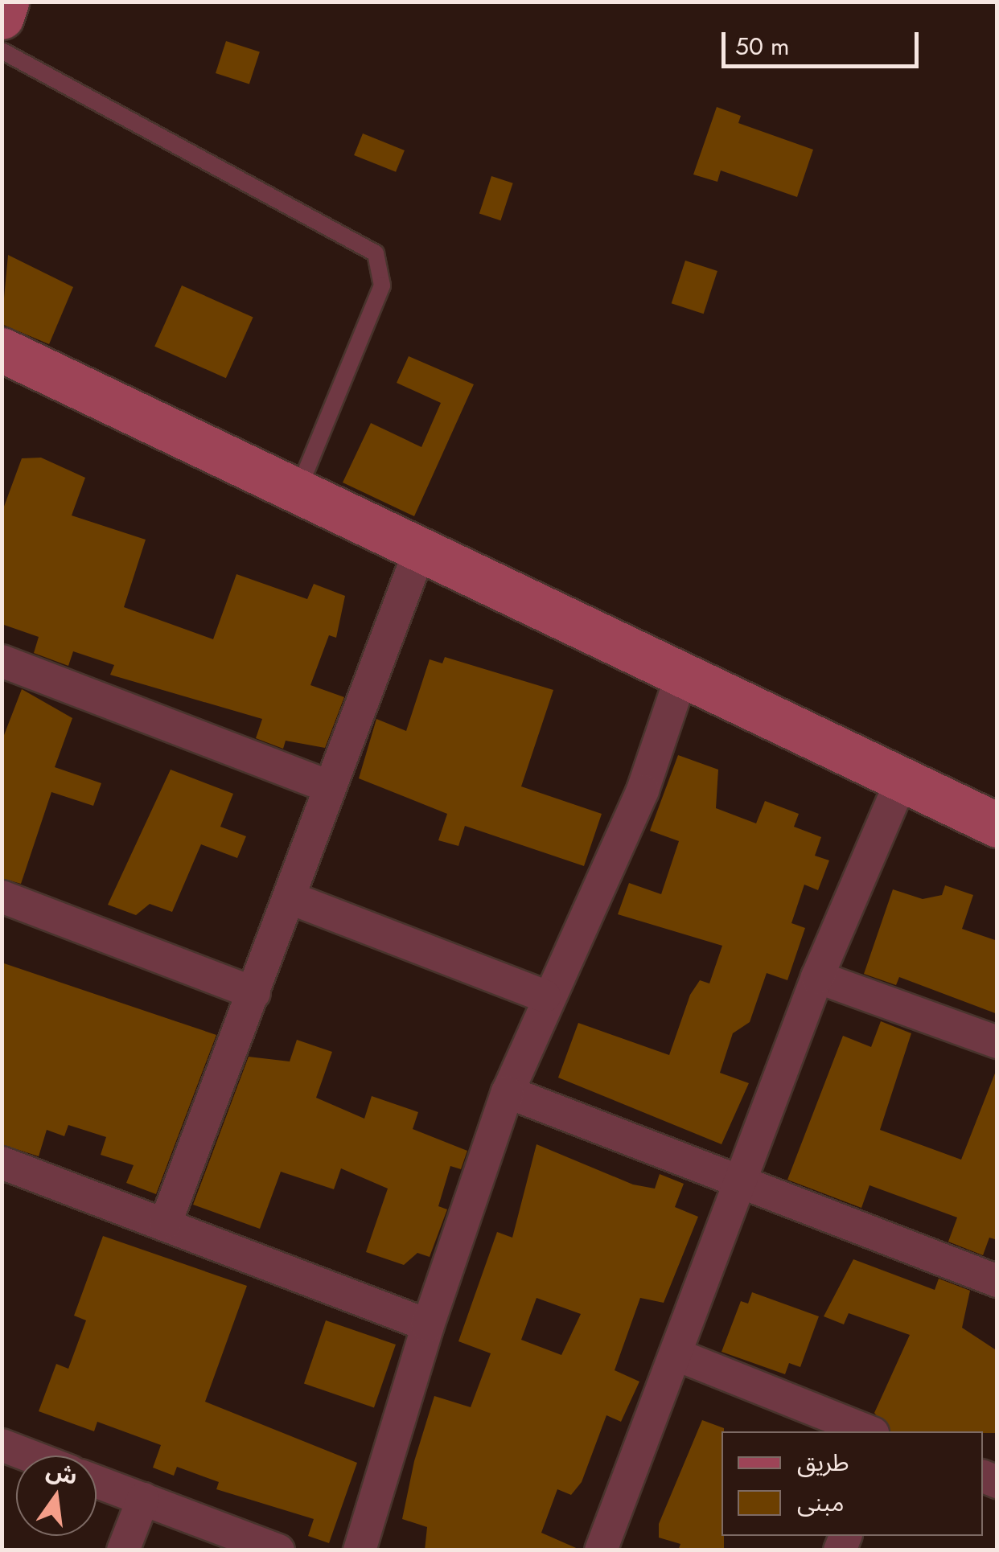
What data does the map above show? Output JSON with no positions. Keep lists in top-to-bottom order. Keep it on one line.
{"legend":["طريق","مبنى"],"scale_bar":"50 m","north":"top"}
